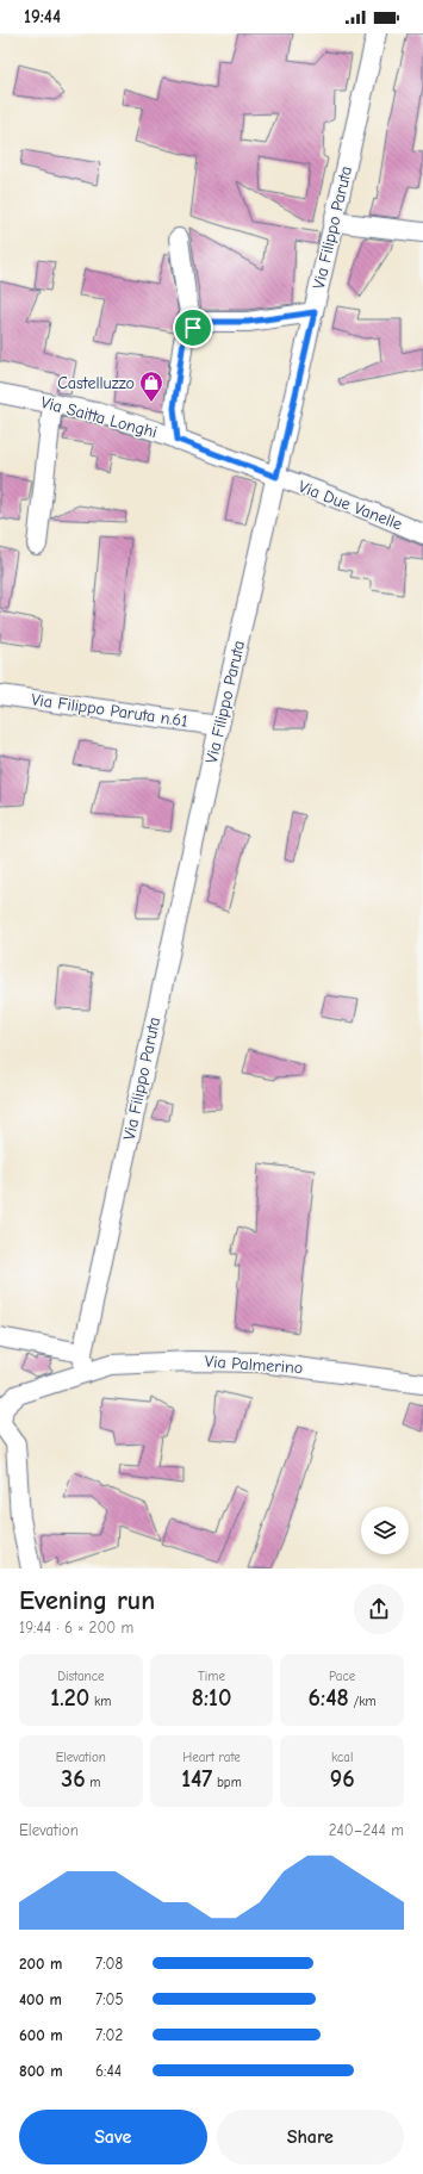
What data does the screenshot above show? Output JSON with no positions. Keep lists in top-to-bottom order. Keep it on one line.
{"streets":{"street":["Via Filippo Paruta","Via Saitta Longhi","Via Due Vanelle","Via Filippo Paruta n.61","Via Palmerino"]},"crossings":[["Via Filippo Paruta","Via Saitta Longhi"],["Via Filippo Paruta","Via Due Vanelle"],["Via Filippo Paruta","Via Filippo Paruta n.61"],["Via Filippo Paruta","Via Palmerino"],["Via Saitta Longhi","Via Due Vanelle"]],"places":{"shop":["Castelluzzo"]},"page":{"status":"19:44","heading":["Evening run","19:44 · 6 × 200 m"],"stats":[["Distance","1.20 km"],["Time","8:10"],["Pace","6:48 /km"],["Elevation","36 m"],["Heart rate","147 bpm"],["kcal","96"]],"chart":["Elevation","240–244 m"],"list":[{"name":"200 m","note":"7:08"},{"name":"400 m","note":"7:05"},{"name":"600 m","note":"7:02"},{"name":"800 m","note":"6:44"}],"buttons":["Save","Share"]}}
